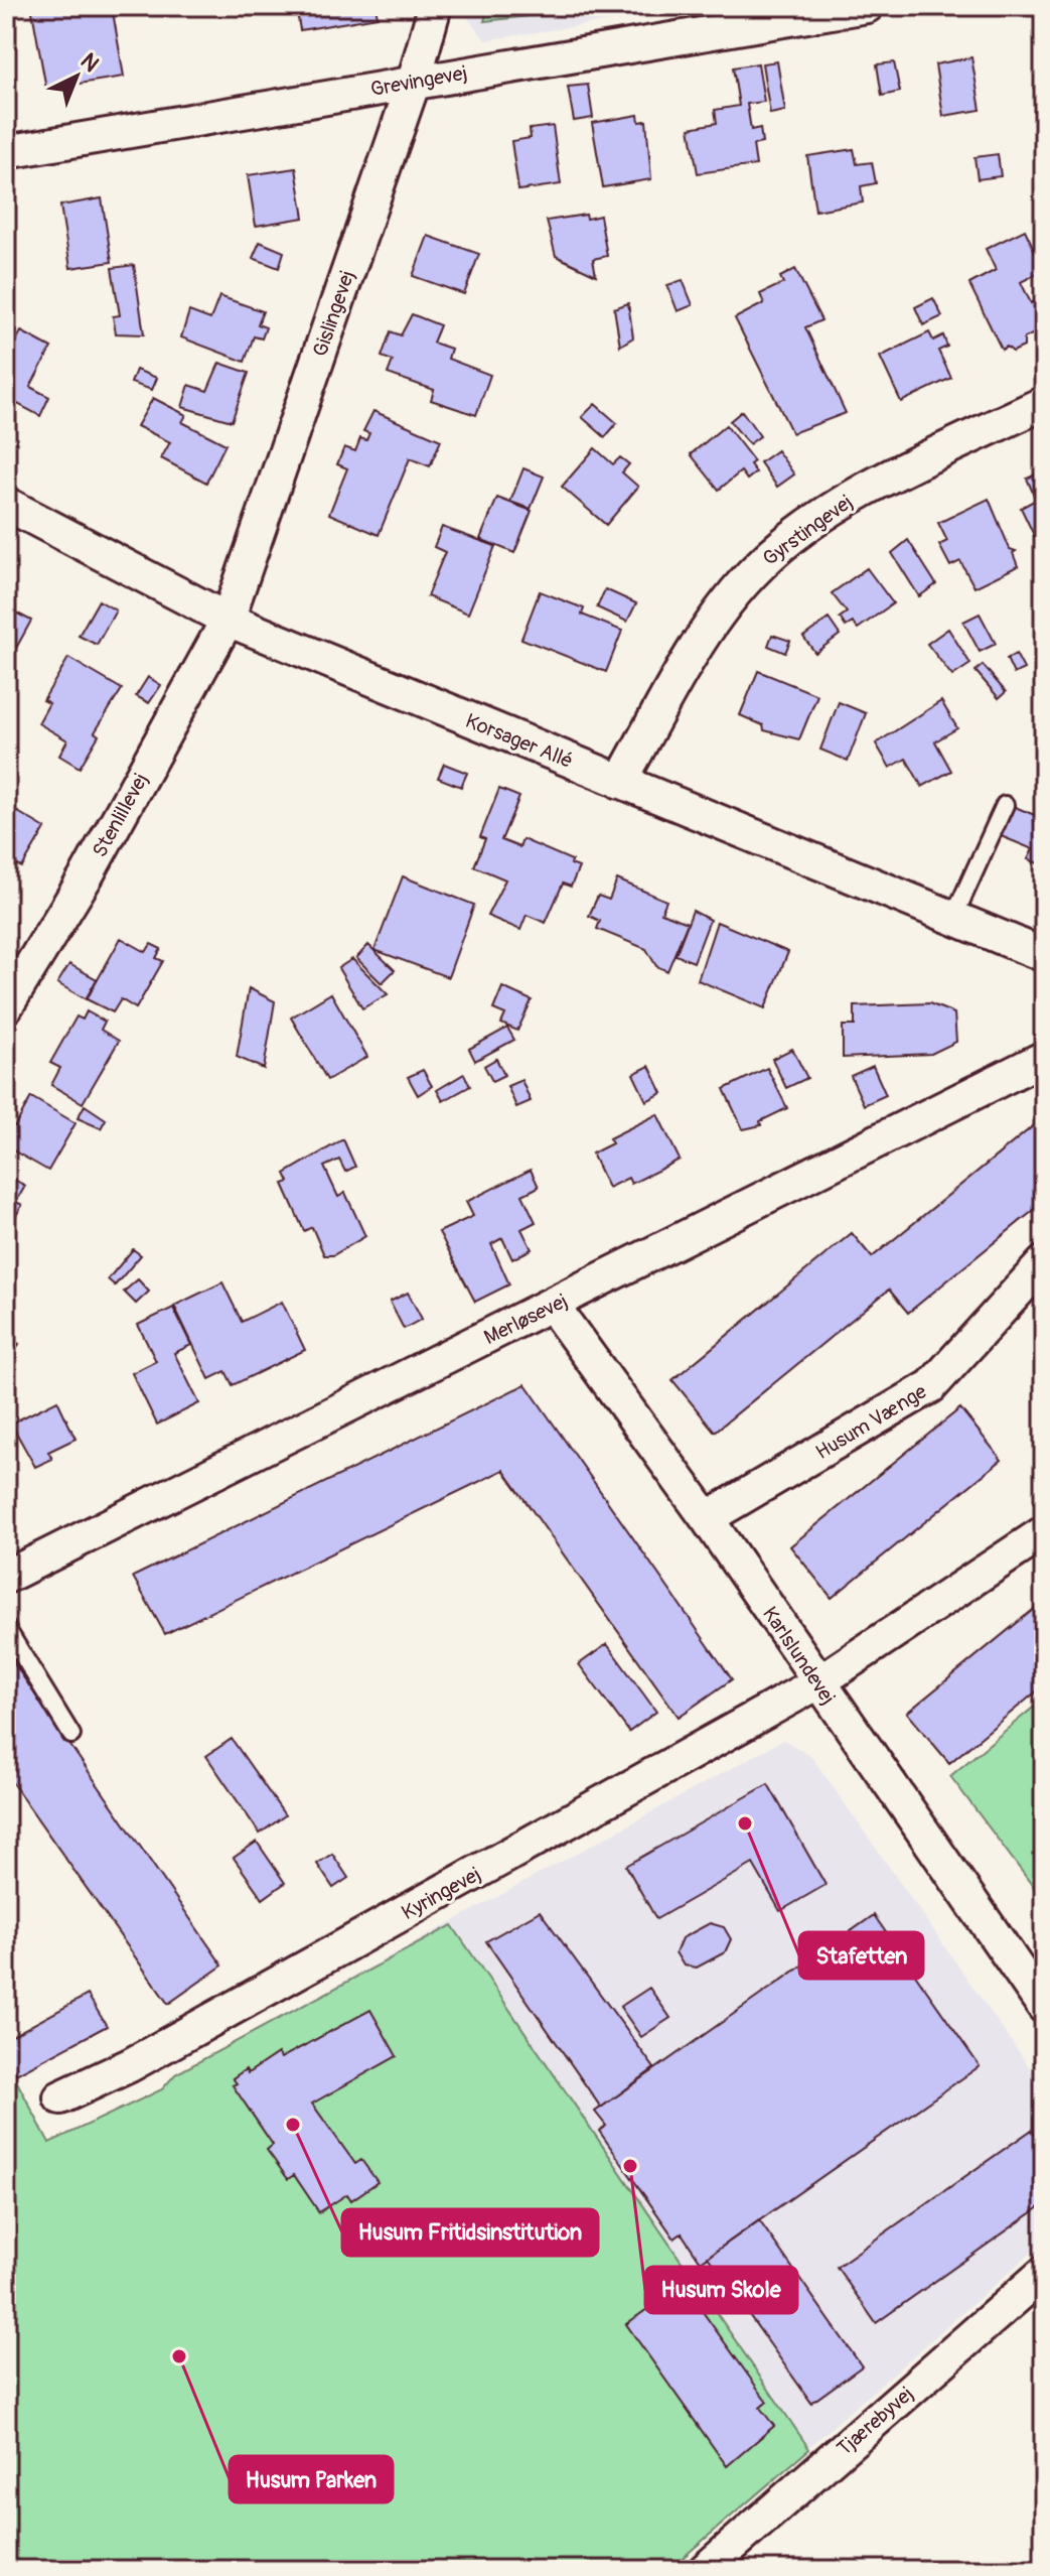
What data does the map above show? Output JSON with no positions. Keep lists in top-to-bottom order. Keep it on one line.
{"streets":{"street":["Grevingevej","Gislingevej","Gyrstingevej","Korsager Allé","Stenlillevej","Merløsevej","Husum Vænge","Karlslundevej","Kyringevej","Tjærebyvej"]},"crossings":[["Grevingevej","Gislingevej"],["Gislingevej","Korsager Allé"],["Gislingevej","Stenlillevej"],["Gyrstingevej","Korsager Allé"],["Korsager Allé","Stenlillevej"],["Merløsevej","Karlslundevej"],["Husum Vænge","Karlslundevej"],["Karlslundevej","Kyringevej"]],"places":["Stafetten","Husum Fritidsinstitution","Husum Skole","Husum Parken"],"north":"top right"}
